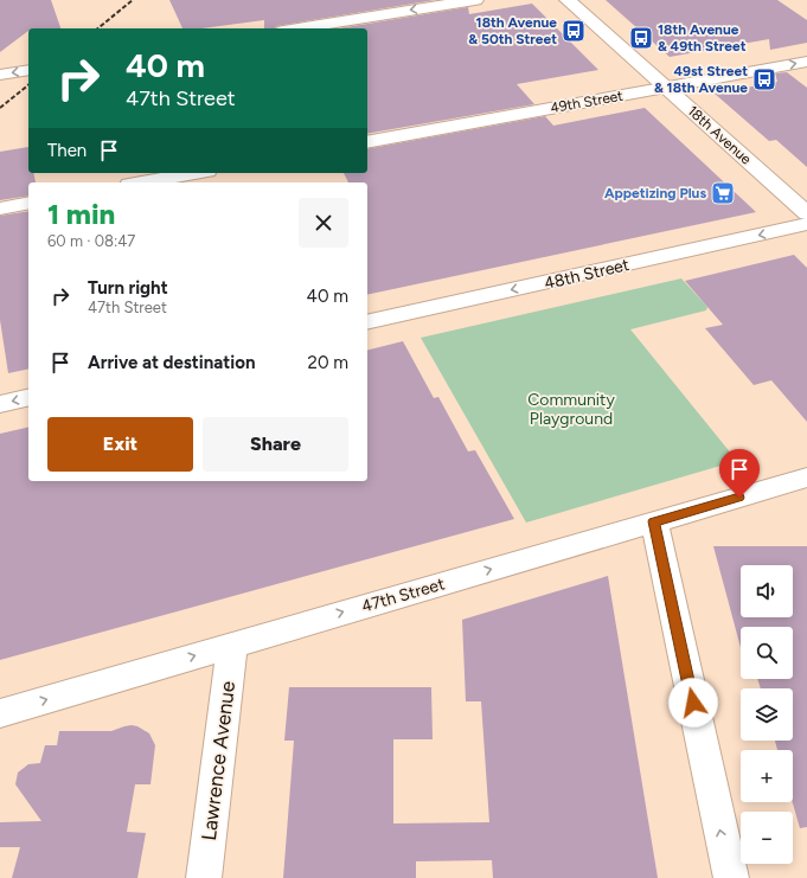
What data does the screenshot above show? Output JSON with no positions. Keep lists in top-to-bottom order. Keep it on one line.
{"streets":{"street":["49th Street","18th Avenue","48th Street","47th Street","Lawrence Avenue"]},"crossings":[["49th Street","18th Avenue"],["47th Street","Lawrence Avenue"]],"one_way":["48th Street","47th Street"],"parks":["Community Playground"],"places":{"bus stop":["18th Avenue & 50th Street","18th Avenue & 49th Street","49st Street & 18th Avenue"],"supermarket":["Appetizing Plus"]},"page":{"turn":["40 m","47th Street"],"then":"Then","heading":["1 min","60 m · 08:47"],"list":[{"name":"Turn right","note":"47th Street","value":"40 m"},{"name":"Arrive at destination","value":"20 m"}],"buttons":["Exit","Share"],"map_buttons":["+","−"]}}
